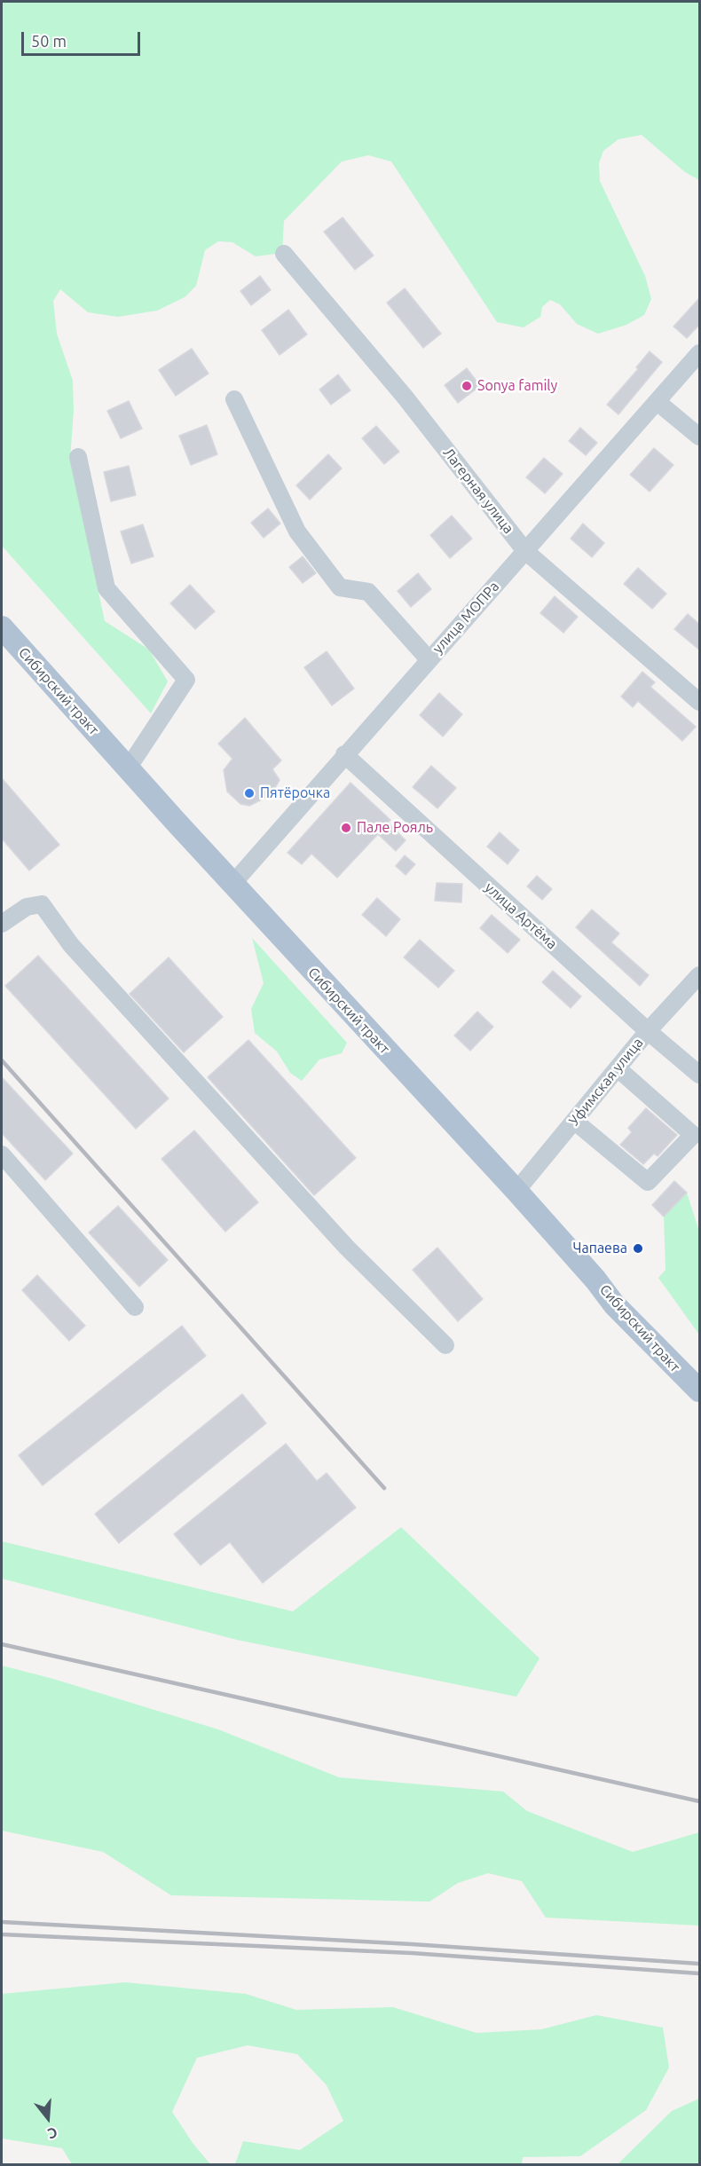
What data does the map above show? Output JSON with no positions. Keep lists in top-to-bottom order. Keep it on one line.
{"streets":{"main road":["Сибирский тракт"],"street":["Лагерная улица","улица МОПРа","улица Артёма","Уфимская улица"]},"crossings":[["Лагерная улица","улица МОПРа"],["улица МОПРа","Сибирский тракт"],["улица МОПРа","улица Артёма"],["Сибирский тракт","Уфимская улица"],["улица Артёма","Уфимская улица"]],"places":["Sonya family","Пятёрочка","Пале Рояль","Чапаева"],"scale_bar":"50 m","north":"bottom"}
